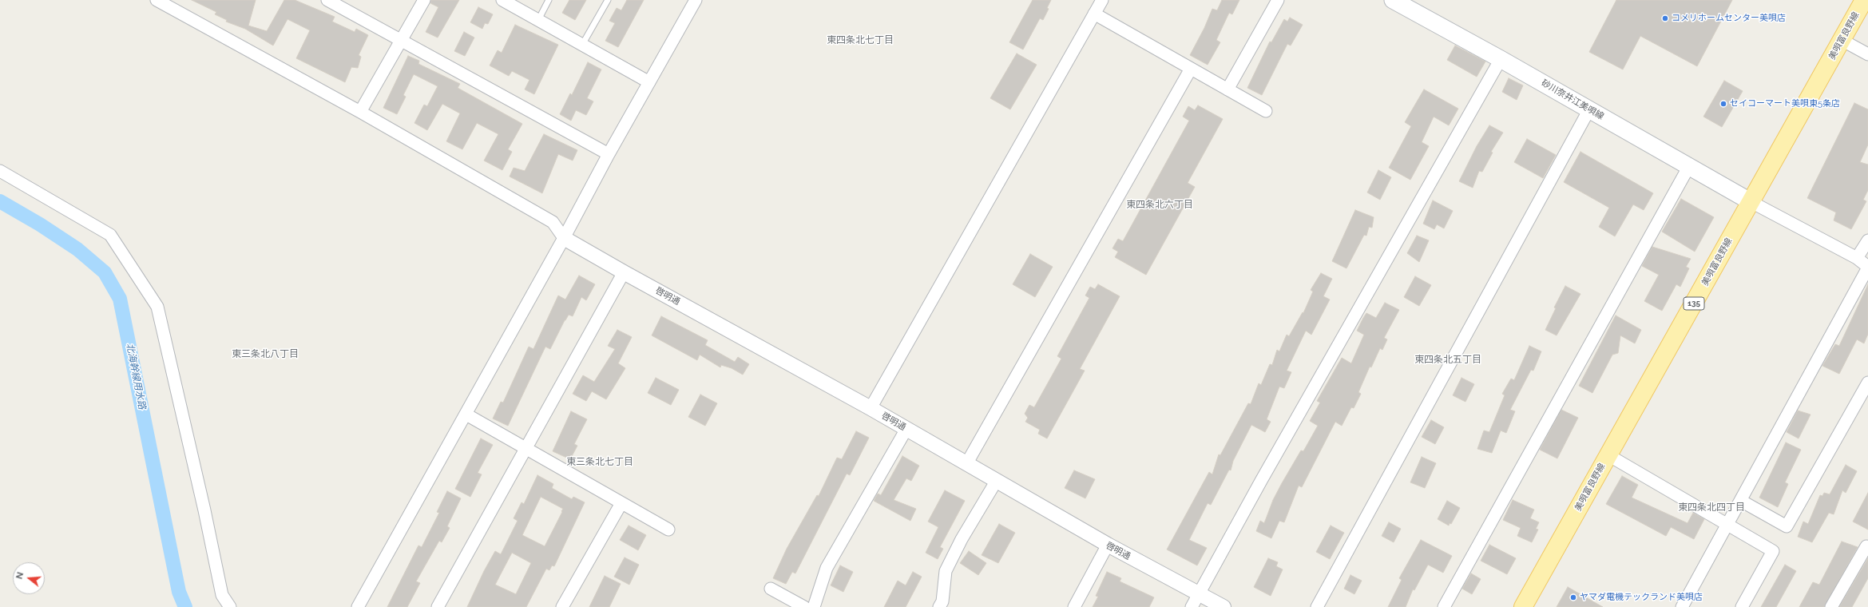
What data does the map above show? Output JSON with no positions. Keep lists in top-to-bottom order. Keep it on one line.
{"streets":{"main road":["美唄富良野線","砂川奈井江美唄線","135"],"street":["啓明通"]},"crossings":[["美唄富良野線","砂川奈井江美唄線"]],"districts":["東四条北七丁目","東四条北六丁目","東三条北八丁目","東四条北五丁目","東三条北七丁目","東四条北四丁目"],"water":["北海幹線用水路"],"places":["コメリホームセンター美唄店","セイコーマート美唄東5条店","ヤマダ電機テックランド美唄店"],"north":"left"}
